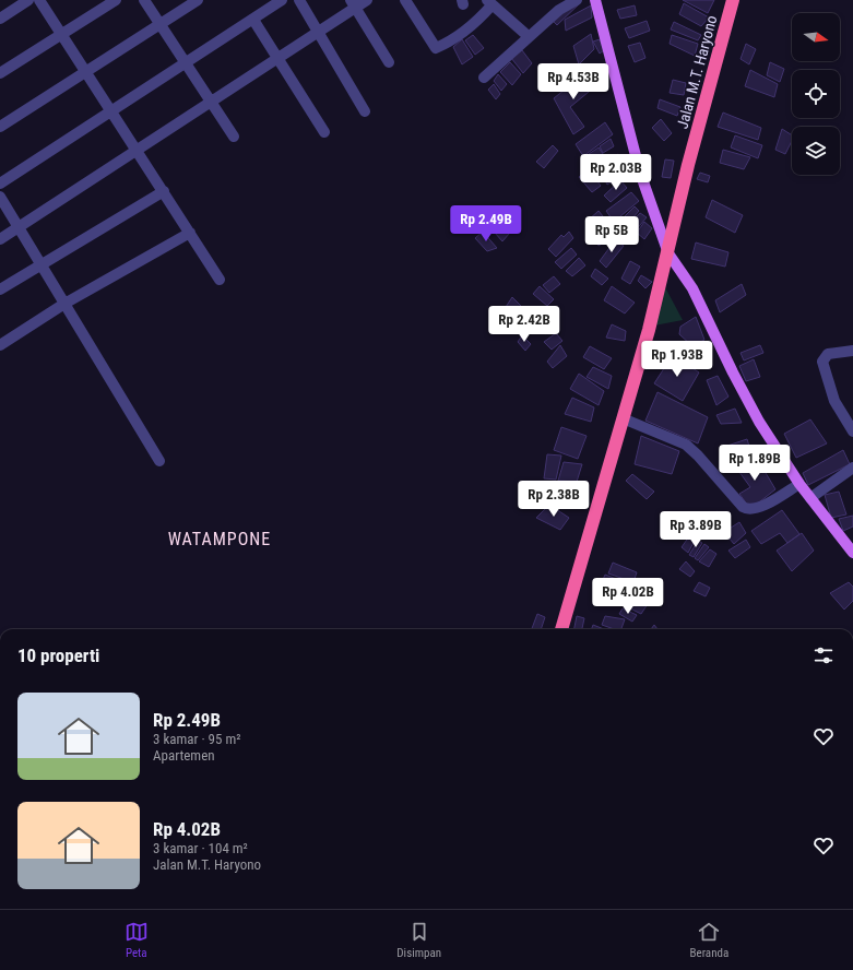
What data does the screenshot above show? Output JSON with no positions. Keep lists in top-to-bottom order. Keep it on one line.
{"streets":{"highway":["Jalan M.T. Haryono"]},"districts":["WATAMPONE"],"north":"right","page":{"price":["Rp 4.53B","Rp 2.03B","Rp 2.49B","Rp 5B","Rp 2.42B","Rp 1.93B","Rp 1.89B","Rp 2.38B","Rp 3.89B","Rp 4.02B"],"heading":"10 properti","list":[{"name":"Rp 2.49B","note":"3 kamar · 95 m² · Apartemen"},{"name":"Rp 4.02B","note":"3 kamar · 104 m² · Jalan M.T. Haryono"}],"tabs":["Peta","Disimpan","Beranda"]}}
